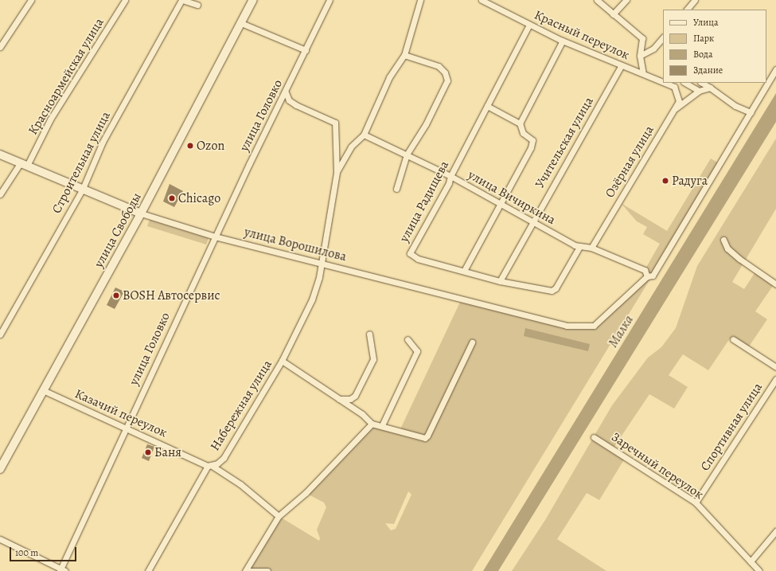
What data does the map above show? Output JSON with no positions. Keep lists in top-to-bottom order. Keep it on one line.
{"streets":{"main road":["улица Свободы","улица Ворошилова"],"street":["Красный переулок","Красноармейская улица","улица Головко","Учительская улица","Озёрная улица","Строительная улица","улица Вичиркина","улица Радищева","Набережная улица","Казачий переулок","Спортивная улица","Заречный переулок"]},"crossings":[["Красный переулок","Учительская улица"],["Красный переулок","Озёрная улица"],["Красный переулок","улица Радищева"],["Красноармейская улица","улица Ворошилова"],["улица Головко","улица Ворошилова"],["улица Головко","Набережная улица"],["улица Головко","Казачий переулок"],["Учительская улица","улица Вичиркина"],["Учительская улица","улица Радищева"],["Озёрная улица","улица Вичиркина"],["Строительная улица","улица Ворошилова"],["улица Вичиркина","улица Радищева"],["улица Вичиркина","улица Ворошилова"],["улица Вичиркина","Набережная улица"],["улица Свободы","улица Ворошилова"],["улица Свободы","Казачий переулок"],["улица Ворошилова","Набережная улица"],["Набережная улица","Казачий переулок"],["Спортивная улица","Заречный переулок"]],"water":["Малка"],"places":["Ozon","Радуга","Chicago","BOSH Автосервис","Баня"],"legend":["Улица","Парк","Вода","Здание"],"scale_bar":"100 m"}
